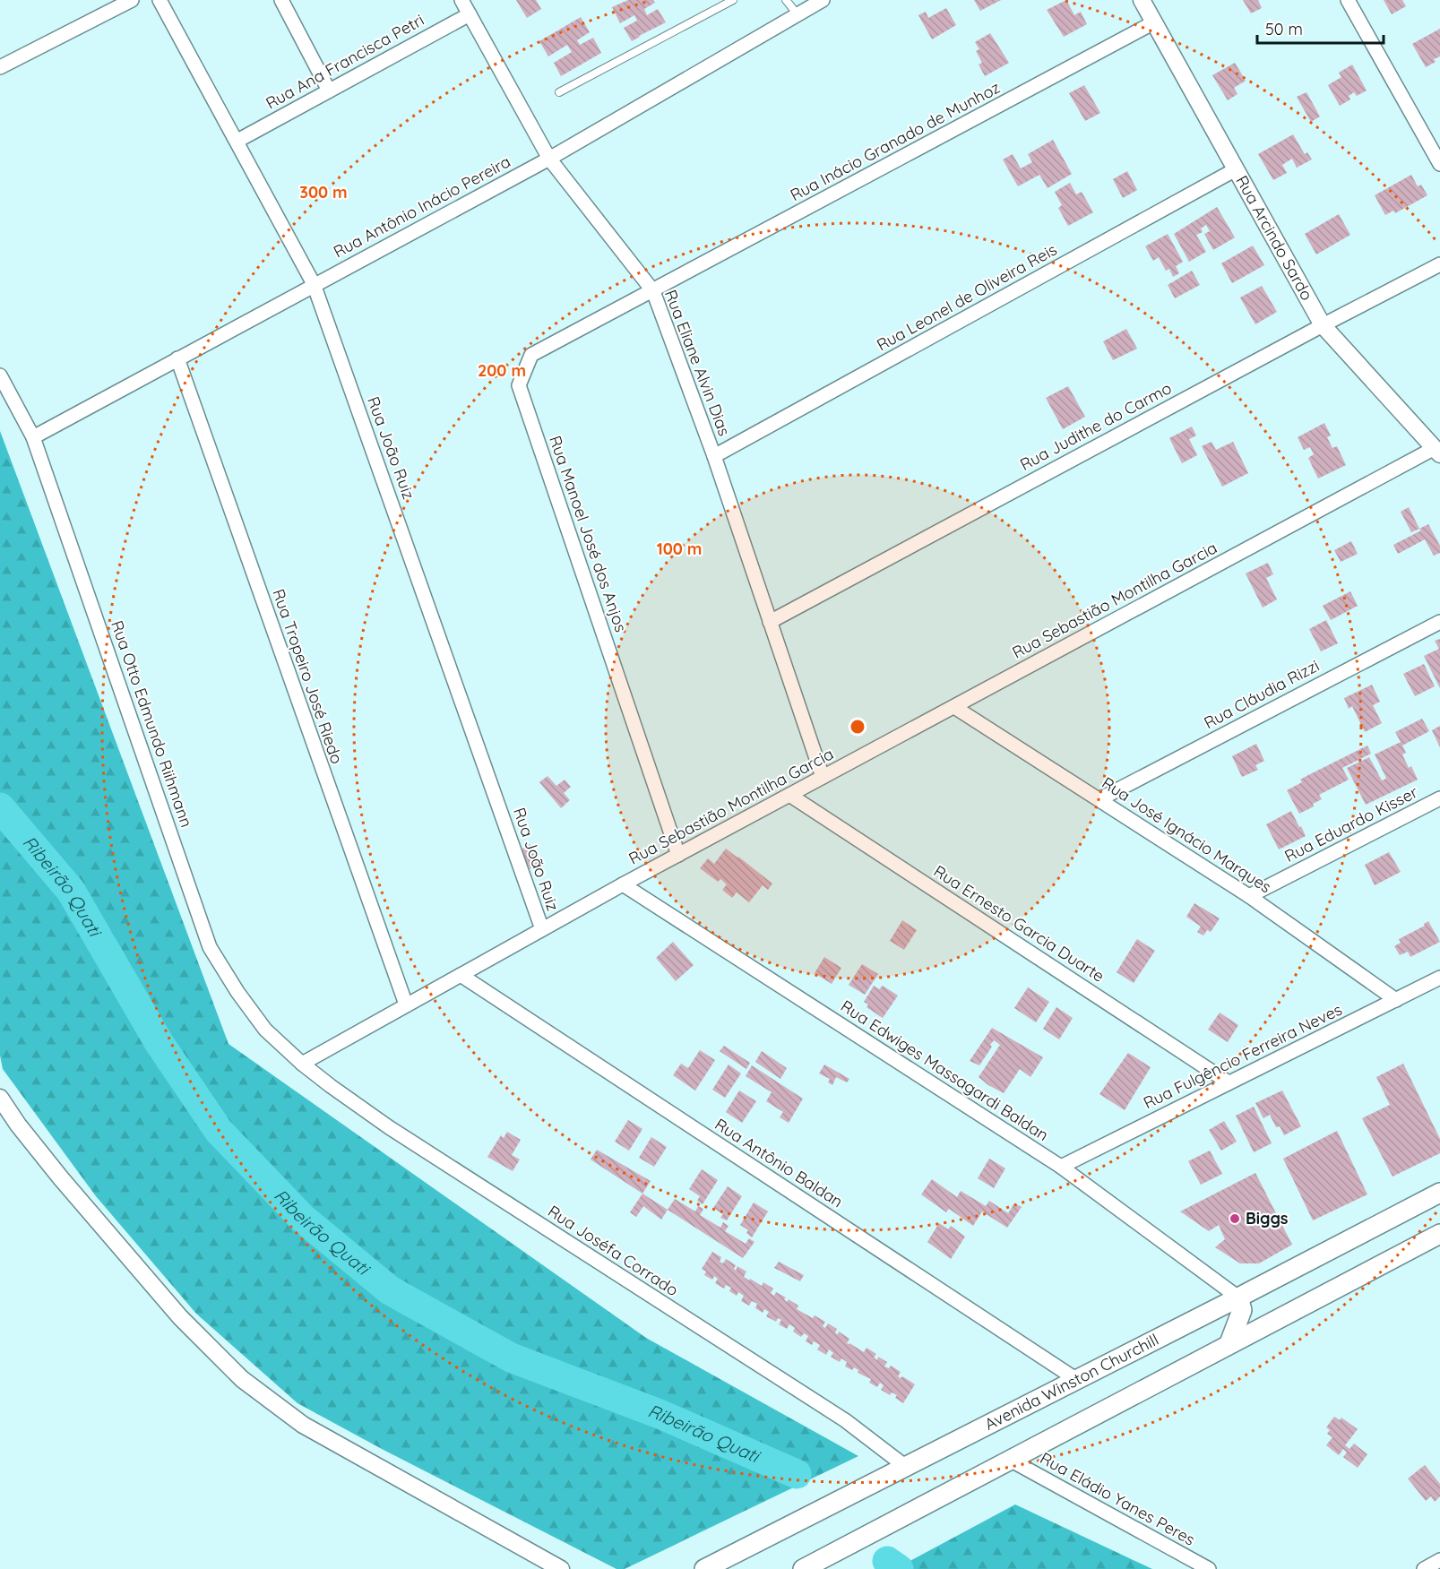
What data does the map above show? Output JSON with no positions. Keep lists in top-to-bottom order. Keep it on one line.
{"streets":{"main road":["Avenida Winston Churchill"],"street":["Rua Ana Francisca Petri","Rua Inácio Granado de Munhoz","Rua Antônio Inácio Pereira","Rua Arcindo Sardo","Rua Leonel de Oliveira Reis","Rua Eliane Alvin Dias","Rua Judithe do Carmo","Rua João Ruiz","Rua Manoel José dos Anjos","Rua Sebastião Montilha Garcia","Rua Tropeiro José Riedo","Rua Cláudia Rizzi","Rua Otto Edmundo Riihmann","Rua Eduardo Kisser","Rua José Ignácio Marques","Rua Ernesto Garcia Duarte","Rua Fulgêncio Ferreira Neves","Rua Edwiges Massagardi Baldan","Rua Antônio Baldan","Rua Joséfa Corrado","Rua Eládio Yanes Peres"]},"crossings":[["Rua Ana Francisca Petri","Rua Eliane Alvin Dias"],["Rua Ana Francisca Petri","Rua João Ruiz"],["Rua Inácio Granado de Munhoz","Rua Arcindo Sardo"],["Rua Inácio Granado de Munhoz","Rua Eliane Alvin Dias"],["Rua Inácio Granado de Munhoz","Rua Manoel José dos Anjos"],["Rua Antônio Inácio Pereira","Rua Eliane Alvin Dias"],["Rua Antônio Inácio Pereira","Rua João Ruiz"],["Rua Antônio Inácio Pereira","Rua Tropeiro José Riedo"],["Rua Antônio Inácio Pereira","Rua Otto Edmundo Riihmann"],["Rua Arcindo Sardo","Rua Leonel de Oliveira Reis"],["Rua Arcindo Sardo","Rua Judithe do Carmo"],["Rua Arcindo Sardo","Rua Sebastião Montilha Garcia"],["Rua Leonel de Oliveira Reis","Rua Eliane Alvin Dias"],["Rua Eliane Alvin Dias","Rua Judithe do Carmo"],["Rua Eliane Alvin Dias","Rua Manoel José dos Anjos"],["Rua Eliane Alvin Dias","Rua Sebastião Montilha Garcia"],["Rua João Ruiz","Rua Sebastião Montilha Garcia"],["Rua Manoel José dos Anjos","Rua Sebastião Montilha Garcia"],["Rua Sebastião Montilha Garcia","Rua Tropeiro José Riedo"],["Rua Sebastião Montilha Garcia","Rua Otto Edmundo Riihmann"],["Rua Sebastião Montilha Garcia","Rua José Ignácio Marques"],["Rua Sebastião Montilha Garcia","Rua Ernesto Garcia Duarte"],["Rua Sebastião Montilha Garcia","Rua Edwiges Massagardi Baldan"],["Rua Sebastião Montilha Garcia","Rua Antônio Baldan"],["Rua Sebastião Montilha Garcia","Rua Joséfa Corrado"],["Rua Cláudia Rizzi","Rua José Ignácio Marques"],["Rua Otto Edmundo Riihmann","Rua Joséfa Corrado"],["Rua Eduardo Kisser","Rua José Ignácio Marques"],["Rua José Ignácio Marques","Rua Fulgêncio Ferreira Neves"],["Rua Ernesto Garcia Duarte","Rua Fulgêncio Ferreira Neves"],["Rua Fulgêncio Ferreira Neves","Rua Edwiges Massagardi Baldan"],["Rua Edwiges Massagardi Baldan","Avenida Winston Churchill"],["Rua Antônio Baldan","Avenida Winston Churchill"],["Rua Joséfa Corrado","Avenida Winston Churchill"]],"water":["Ribeirão Quati"],"places":["Biggs"],"scale_bar":"50 m","rings":["300 m","200 m","100 m"]}
